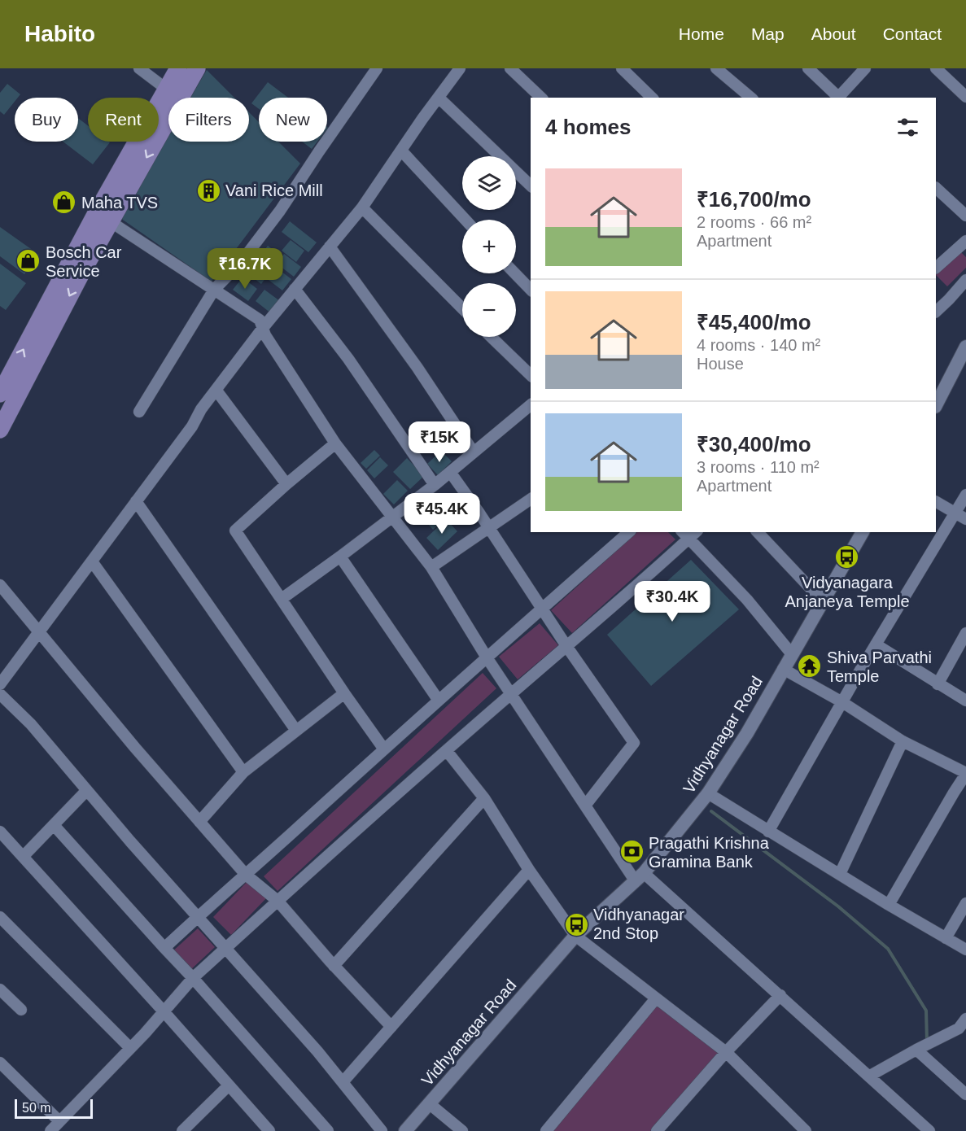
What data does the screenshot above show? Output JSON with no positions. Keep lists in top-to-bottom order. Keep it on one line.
{"streets":{"street":["Vidhyanagar Road"]},"places":{"building":["Vani Rice Mill"],"shop":["Maha TVS","Bosch Car Service"],"bus stop":["Vidyanagara Anjaneya Temple","Vidhyanagar 2nd Stop"],"temple":["Shiva Parvathi Temple"],"bank":["Pragathi Krishna Gramina Bank"]},"scale_bar":"50 m","page":{"header":"Habito","nav":["Home","Map","About","Contact"],"chip":["Buy","Rent","Filters","New"],"heading":"4 homes","map_buttons":["+","−"],"list":[{"name":"₹16,700/mo","note":"2 rooms · 66 m² · Apartment"},{"name":"₹45,400/mo","note":"4 rooms · 140 m² · House"},{"name":"₹30,400/mo","note":"3 rooms · 110 m² · Apartment"}],"price":["₹16.7K","₹15K","₹45.4K","₹30.4K"],"scale":"50 m"}}
